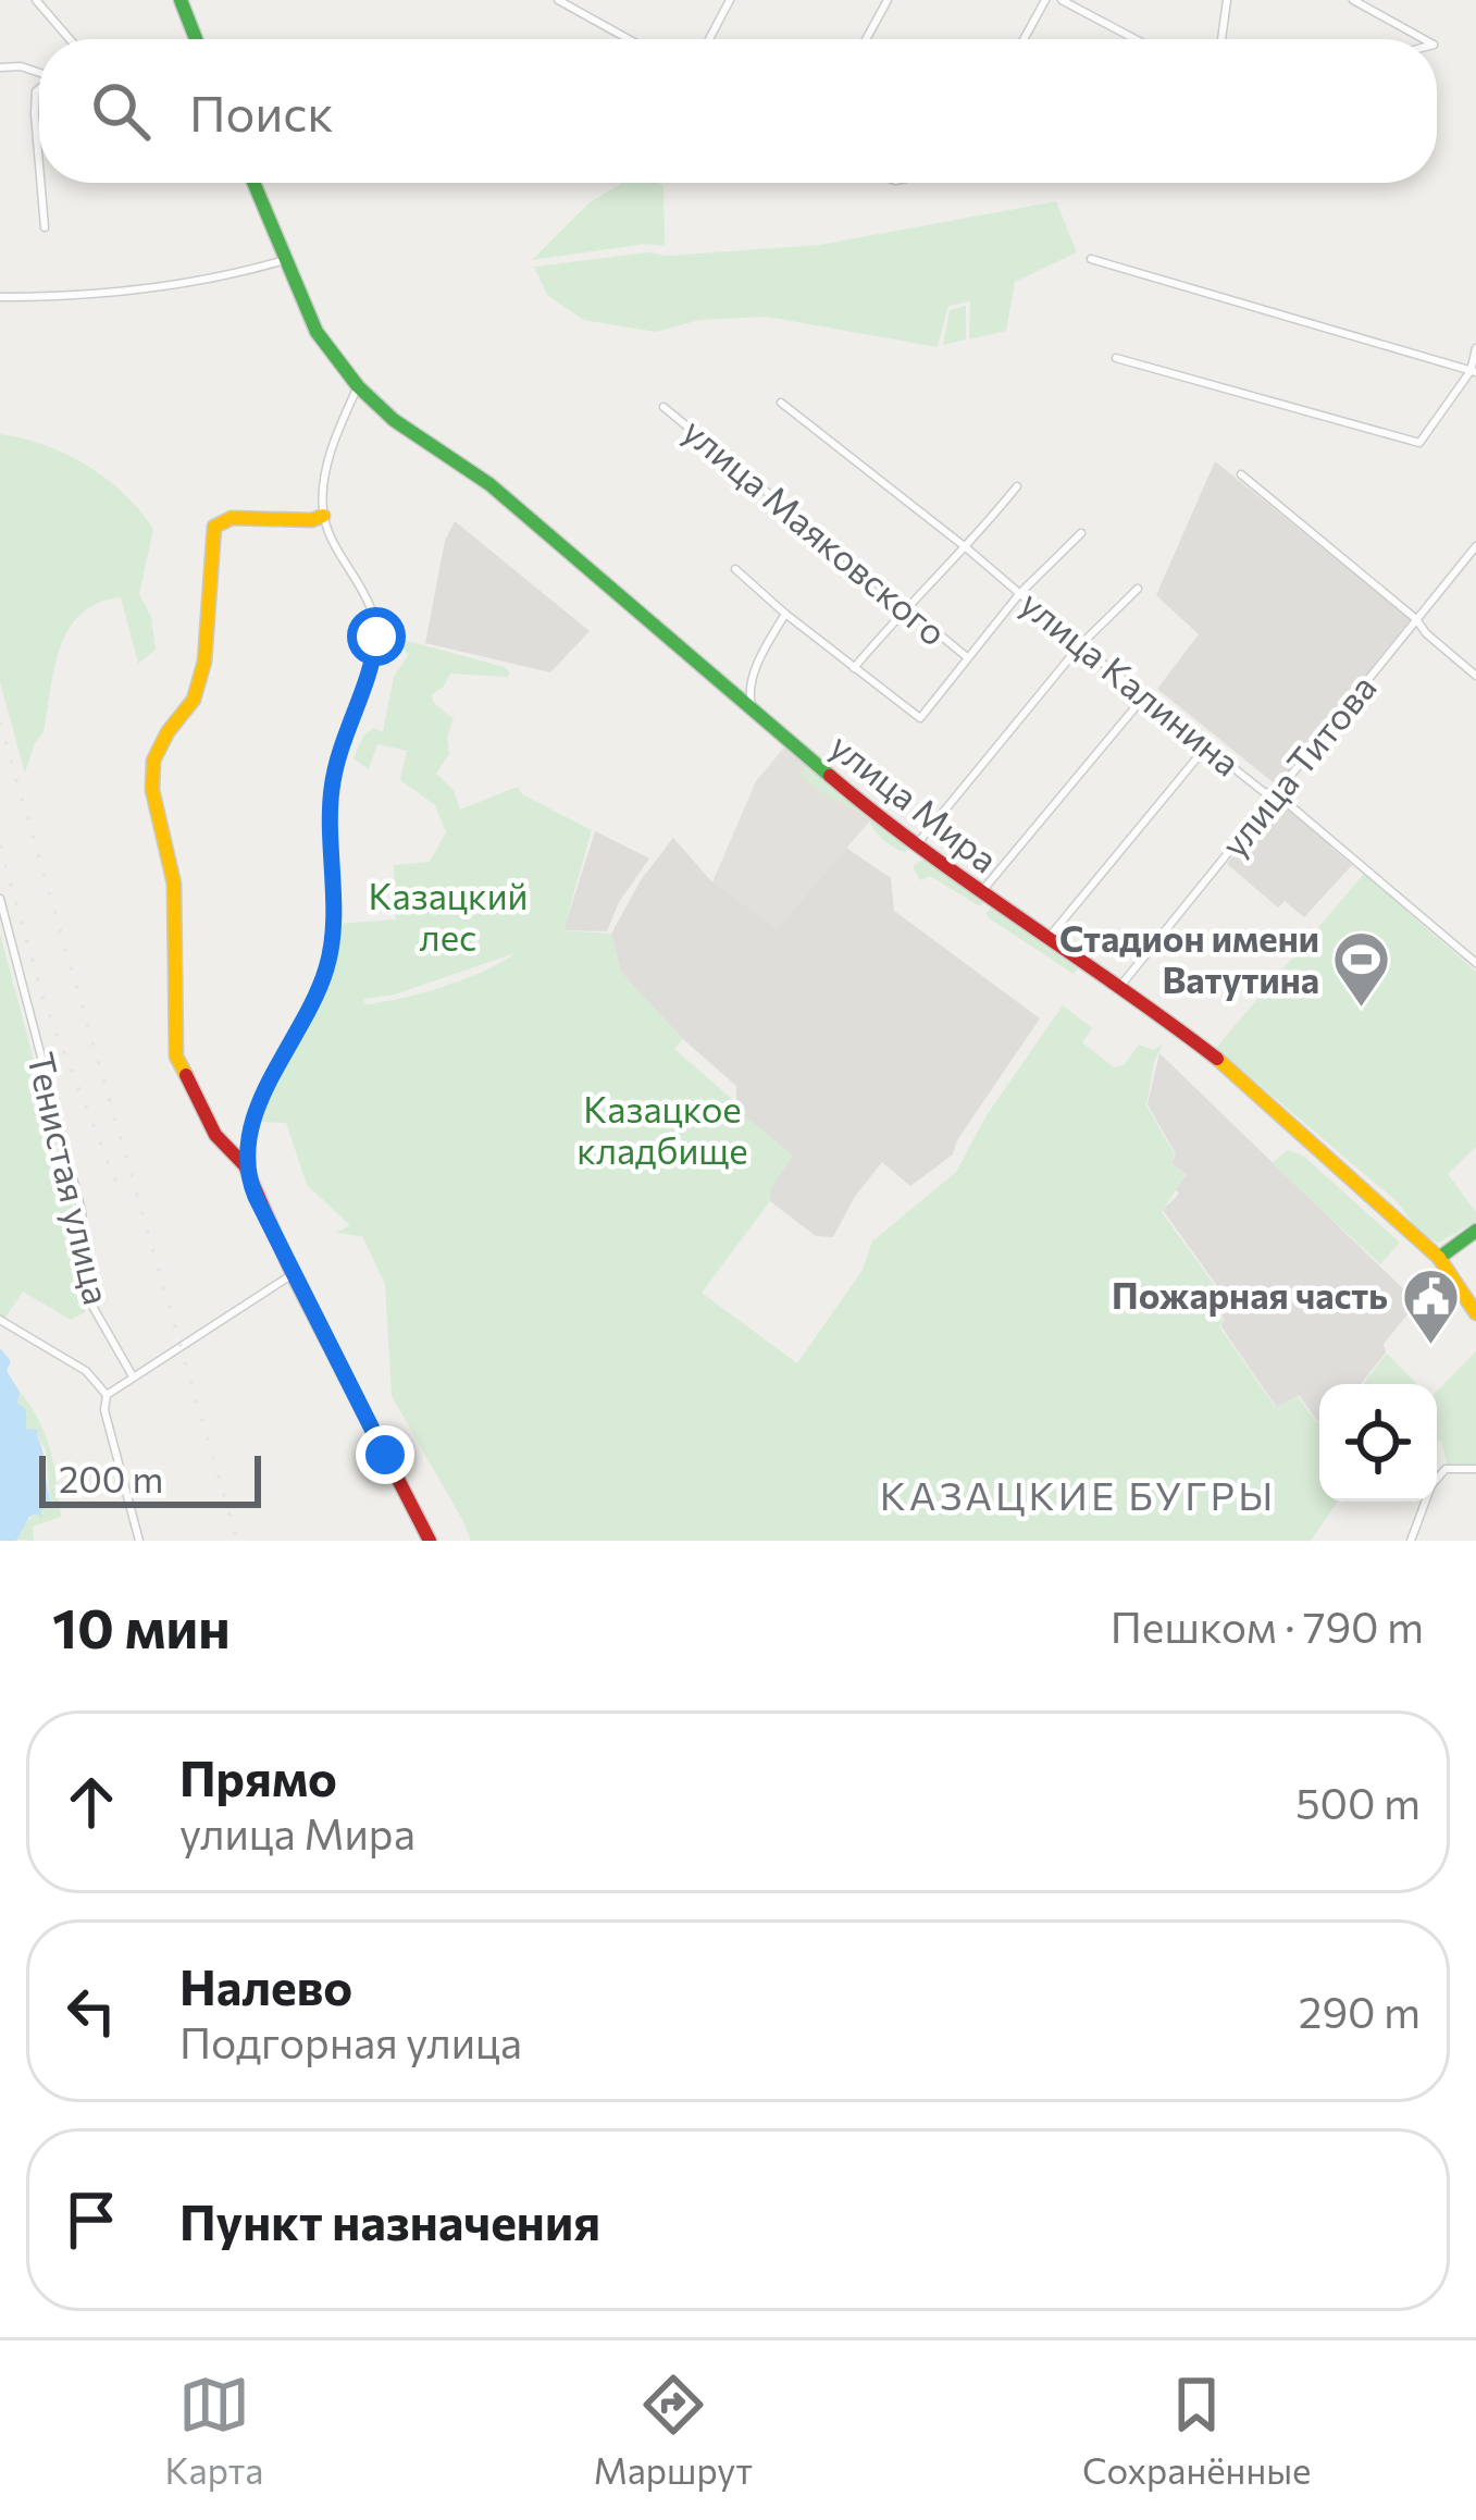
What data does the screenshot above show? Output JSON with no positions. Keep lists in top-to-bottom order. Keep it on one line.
{"streets":{"main road":["улица Мира"],"street":["улица Маяковского","улица Калинина","улица Титова","Тенистая улица"]},"crossings":[["улица Калинина","улица Титова"],["улица Титова","улица Мира"]],"districts":["КАЗАЦКИЕ БУГРЫ"],"parks":["Казацкий лес","Казацкое кладбище"],"places":{"sports":["Стадион имени Ватутина"],"public building":["Пожарная часть"]},"scale_bar":"200 m","page":{"search":"Поиск","scale":"200 m","heading":["10 мин","Пешком · 790 m"],"list":[["Прямо","улица Мира","500 m"],["Налево","Подгорная улица","290 m"],"Пункт назначения"],"nav":["Карта","Маршрут","Сохранённые"]}}
